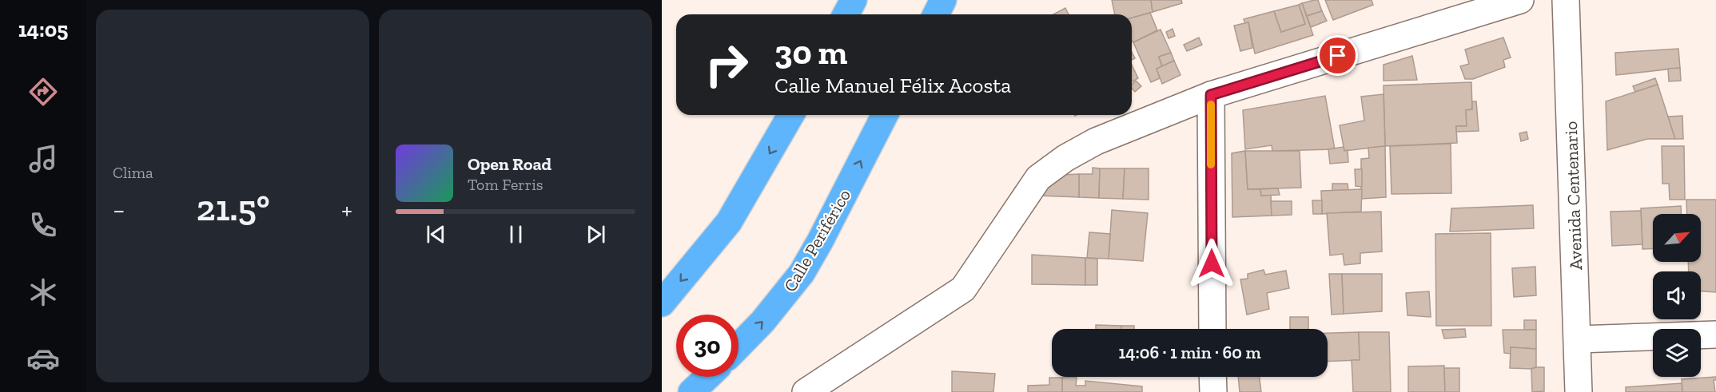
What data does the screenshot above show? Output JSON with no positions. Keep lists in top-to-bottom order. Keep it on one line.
{"streets":{"highway":["Calle Periférico"],"street":["Avenida Centenario"]},"north":"top right","page":{"tabs":"14:05","tile":"Clima","turn":["30 m","Calle Manuel Félix Acosta"],"song":["Open Road","Tom Ferris"],"heat":["−","21.5°","+"],"limit":"30","trip":"14:06 · 1 min · 60 m"}}
